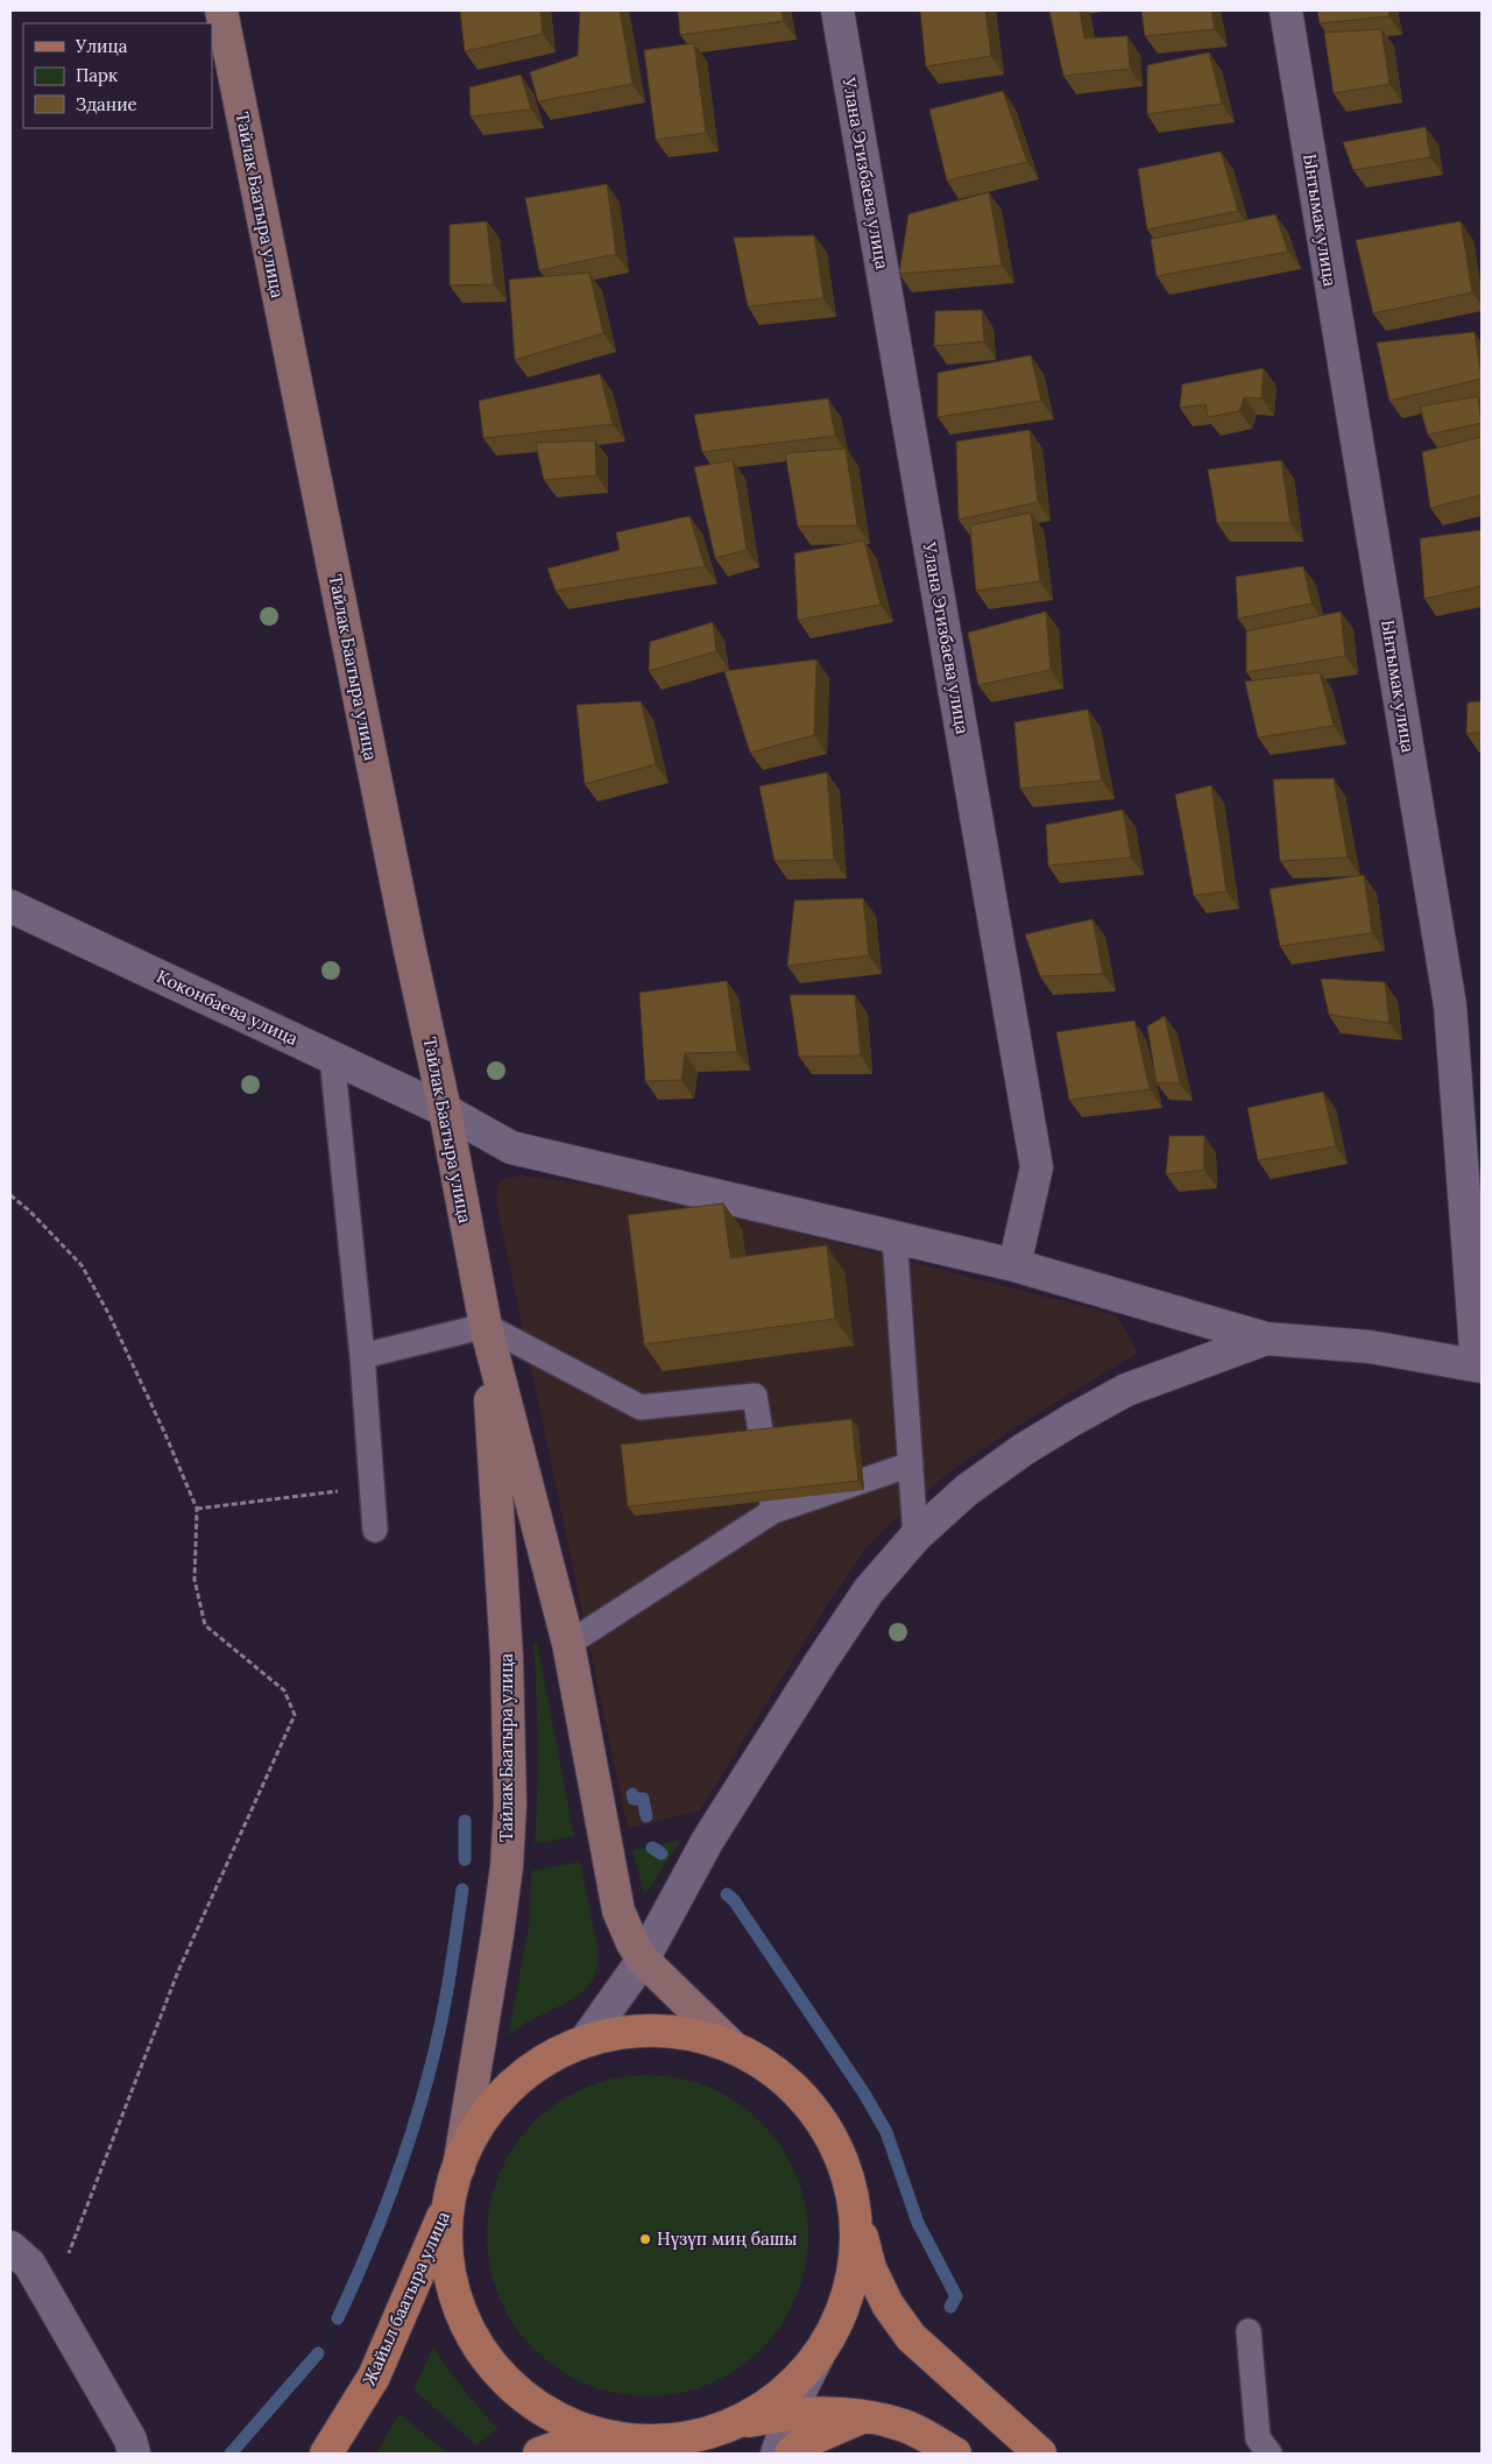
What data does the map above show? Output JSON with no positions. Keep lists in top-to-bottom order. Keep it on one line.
{"streets":{"main road":["Тайлак Баатыра улица","Жайыл баатыра улица"],"street":["Улана Эгизбаева улица","Ынтымак улица","Коконбаева улица"]},"crossings":[["Улана Эгизбаева улица","Коконбаева улица"],["Тайлак Баатыра улица","Коконбаева улица"]],"places":["Нүзүп миң башы"],"legend":["Улица","Парк","Здание"]}
